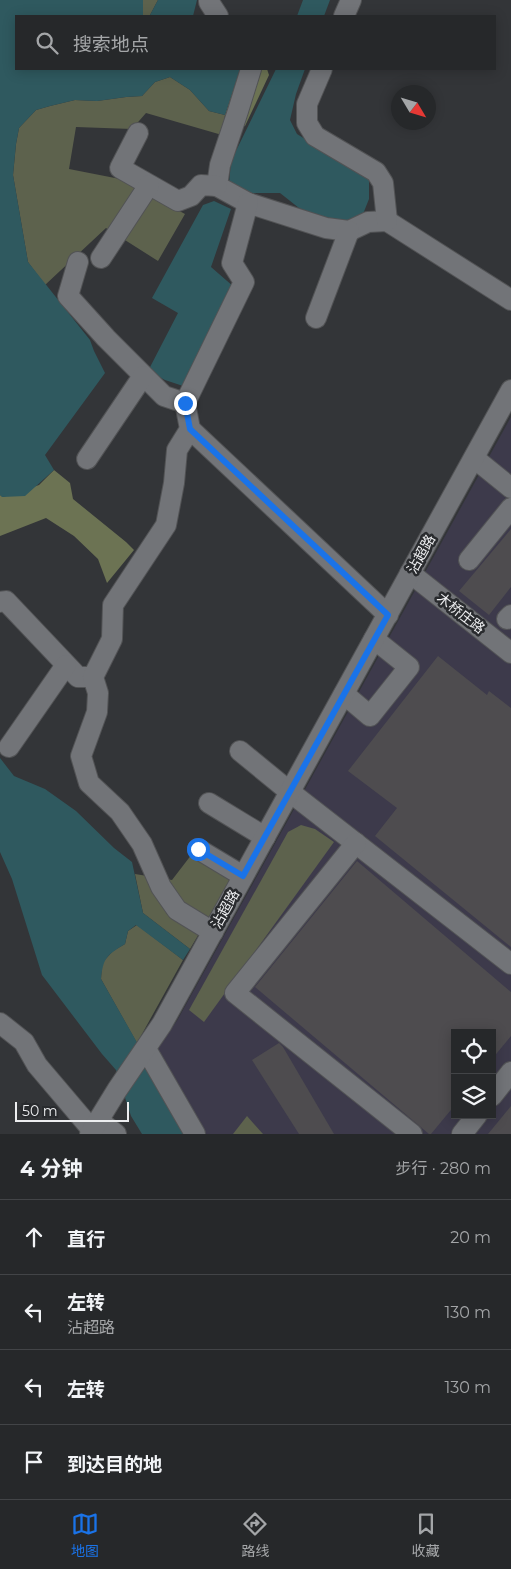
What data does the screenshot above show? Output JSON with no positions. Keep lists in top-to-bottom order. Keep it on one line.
{"streets":{"street":["沾超路","木桥庄路"]},"crossings":[["沾超路","木桥庄路"]],"scale_bar":"50 m","north":"bottom right","page":{"search":"搜索地点","scale":"50 m","heading":["4 分钟","步行 · 280 m"],"list":[["直行","20 m"],["左转","沾超路","130 m"],["左转","130 m"],"到达目的地"],"nav":["地图","路线","收藏"]}}
